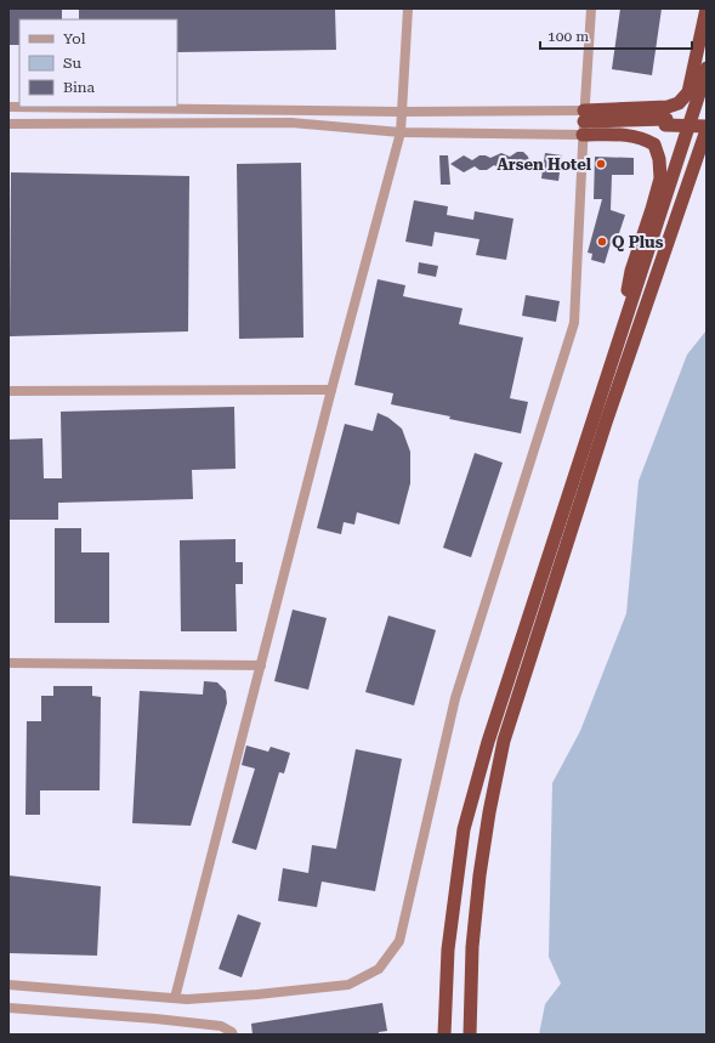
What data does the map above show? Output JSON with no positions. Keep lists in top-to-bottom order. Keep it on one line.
{"places":["Arsen Hotel","Q Plus"],"legend":["Yol","Su","Bina"],"scale_bar":"100 m"}
